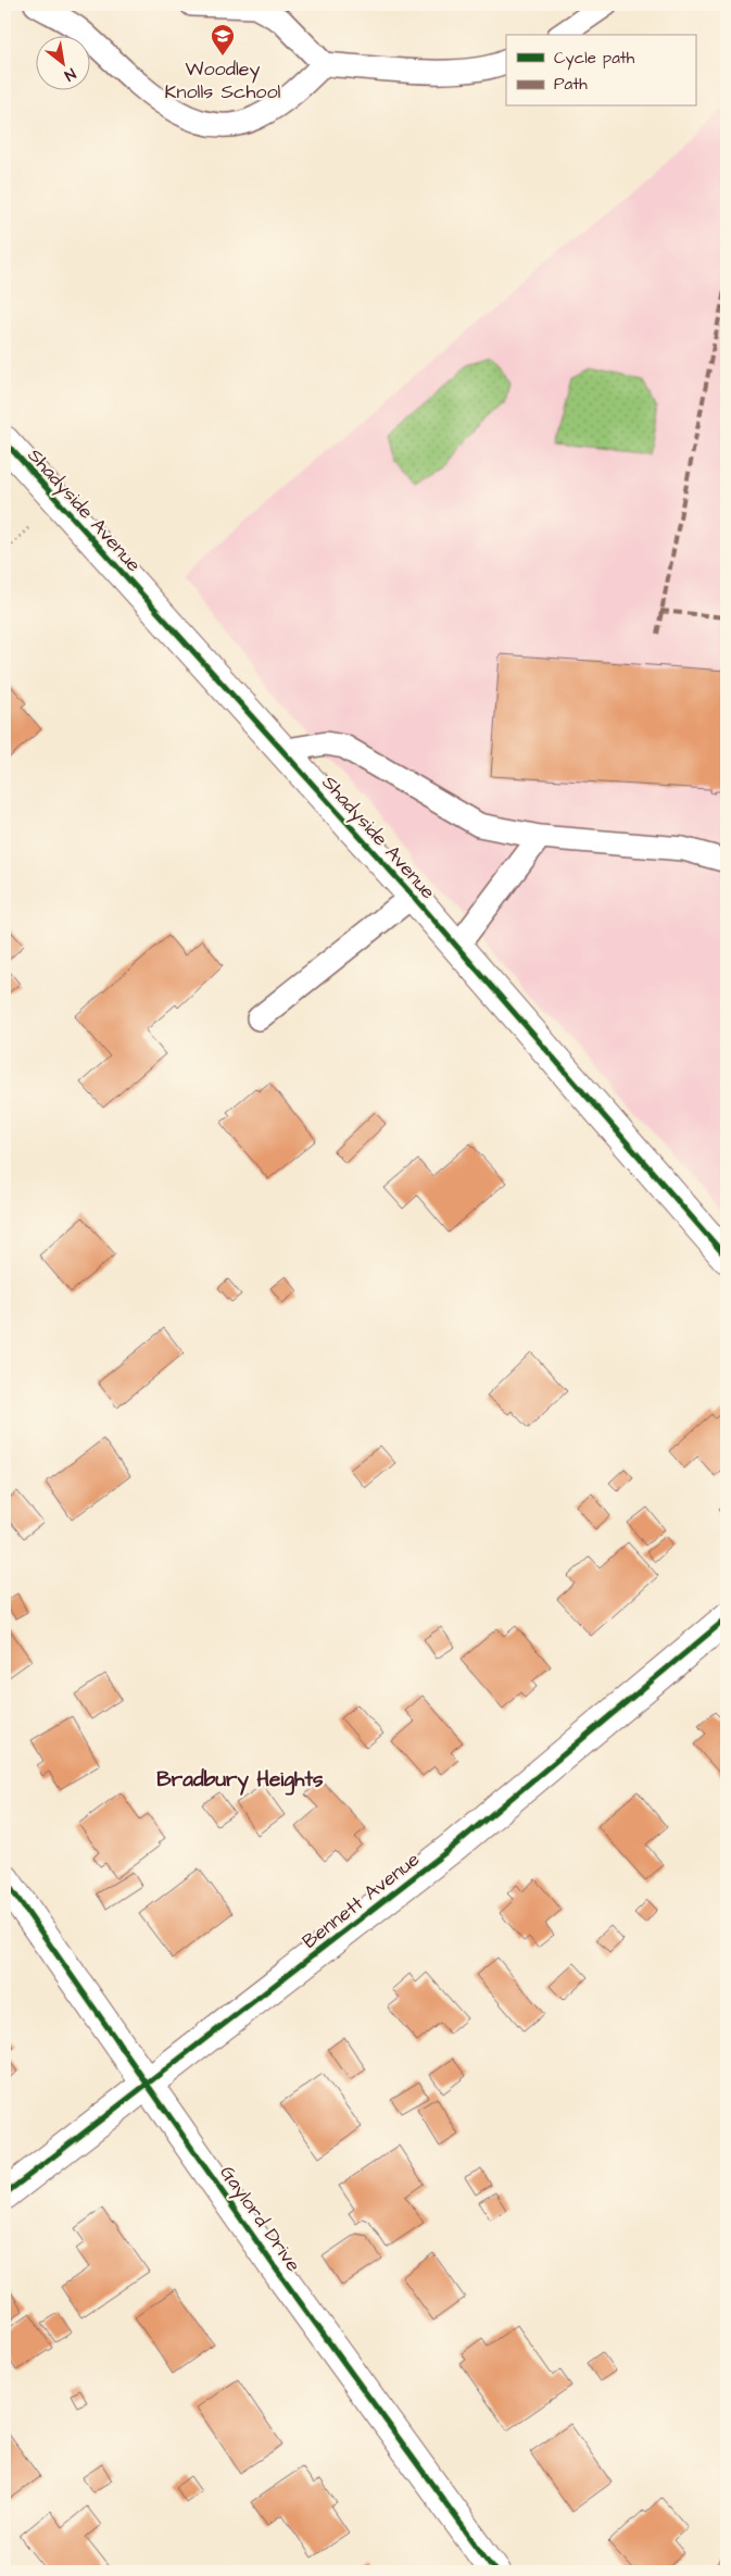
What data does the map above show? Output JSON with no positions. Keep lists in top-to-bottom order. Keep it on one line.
{"streets":{"street":["Shadyside Avenue","Bennett Avenue","Gaylord Drive"]},"crossings":[["Bennett Avenue","Gaylord Drive"]],"districts":["Bradbury Heights"],"places":{"school or university":["Woodley Knolls School"]},"legend":["Cycle path","Path"],"north":"bottom right"}
